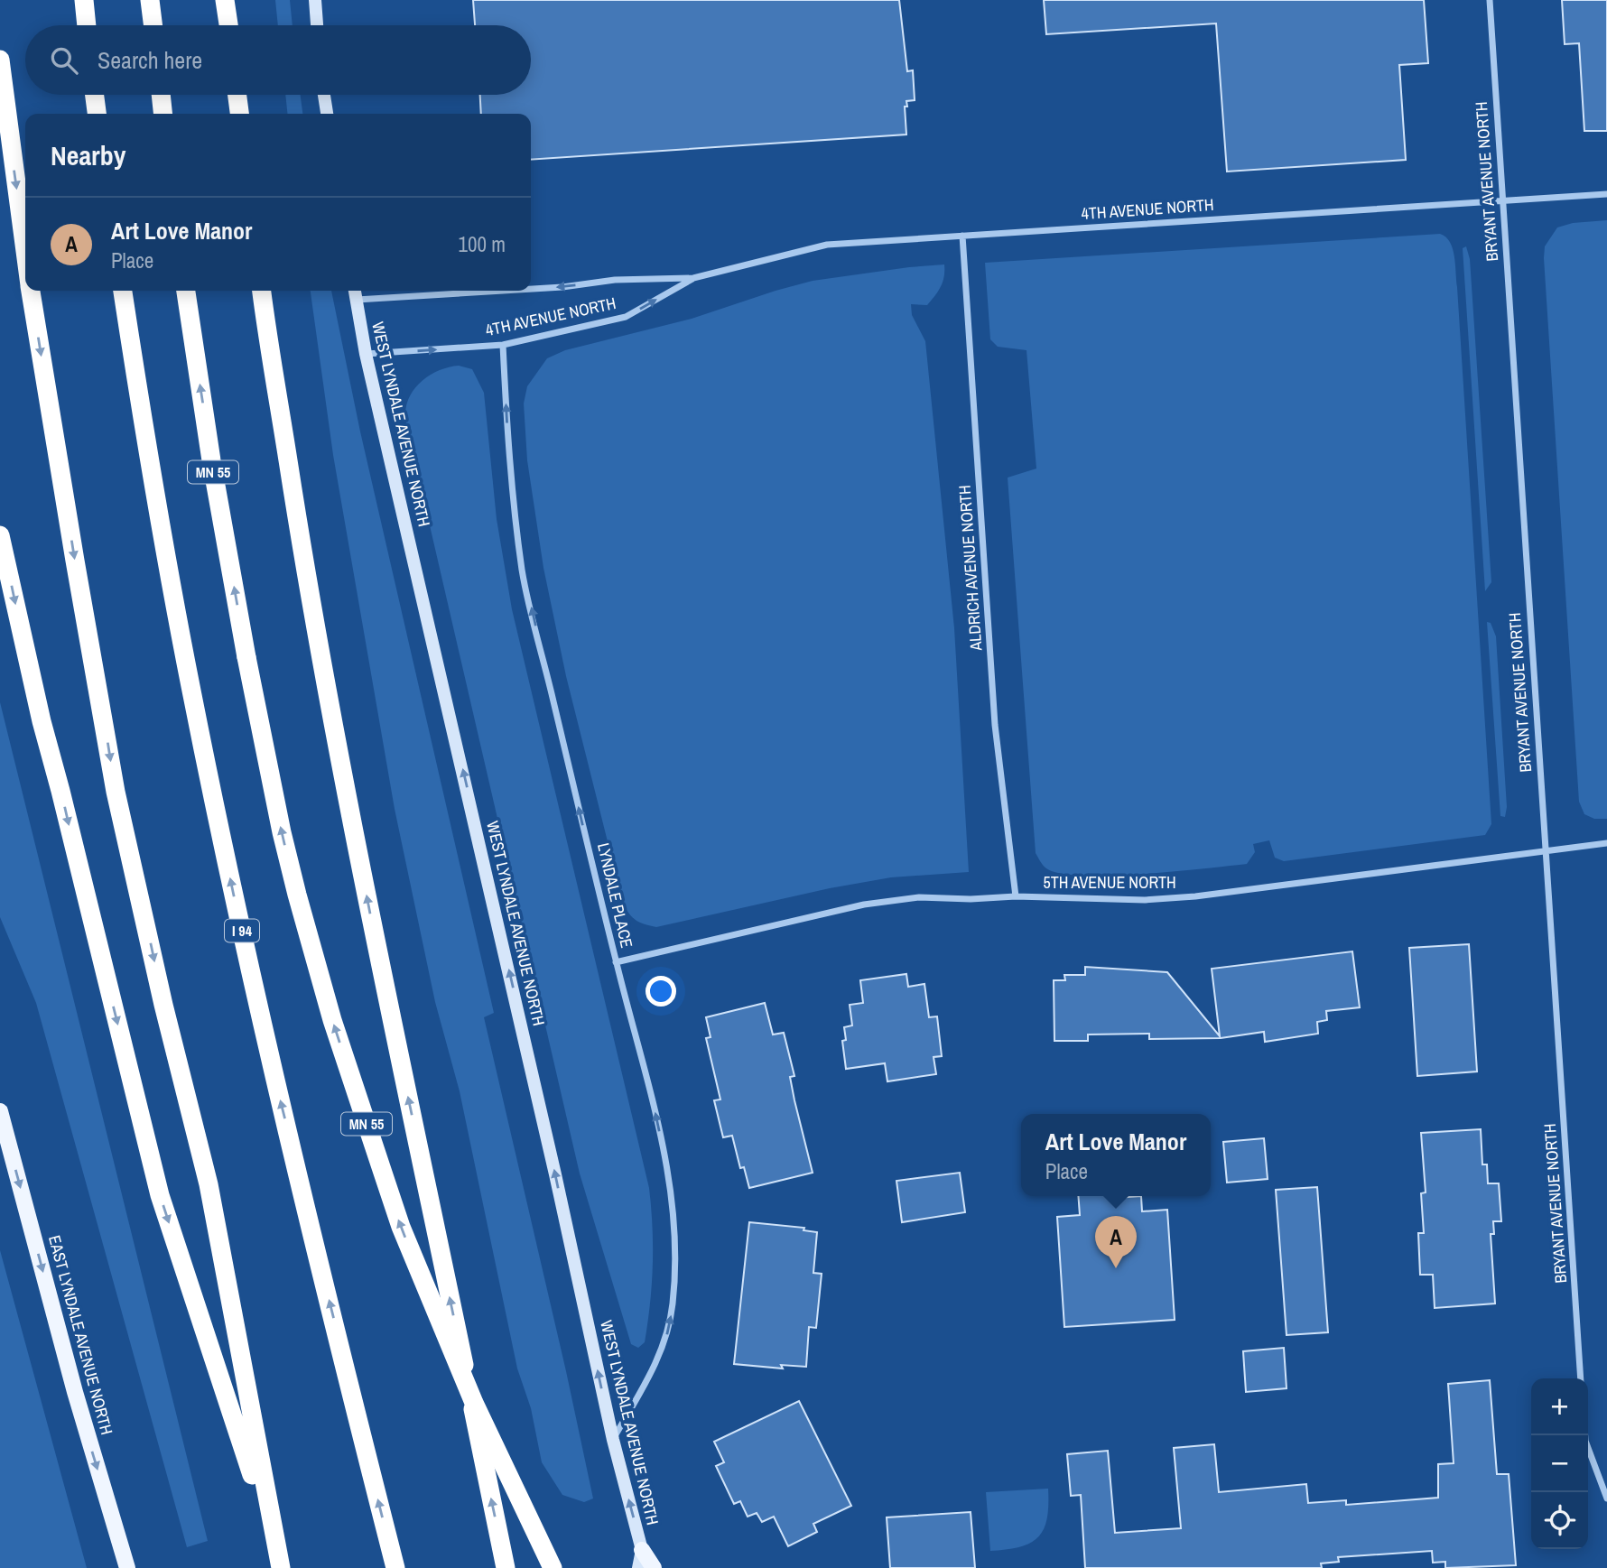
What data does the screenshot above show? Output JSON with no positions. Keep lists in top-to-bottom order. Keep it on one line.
{"streets":{"highway":["MN 55","I 94"],"main road":["WEST LYNDALE AVENUE NORTH","EAST LYNDALE AVENUE NORTH"],"street":["BRYANT AVENUE NORTH","4TH AVENUE NORTH","ALDRICH AVENUE NORTH","5TH AVENUE NORTH","LYNDALE PLACE"]},"crossings":[["BRYANT AVENUE NORTH","4TH AVENUE NORTH"],["BRYANT AVENUE NORTH","5TH AVENUE NORTH"],["4TH AVENUE NORTH","WEST LYNDALE AVENUE NORTH"],["4TH AVENUE NORTH","ALDRICH AVENUE NORTH"],["4TH AVENUE NORTH","LYNDALE PLACE"],["WEST LYNDALE AVENUE NORTH","LYNDALE PLACE"],["ALDRICH AVENUE NORTH","5TH AVENUE NORTH"],["5TH AVENUE NORTH","LYNDALE PLACE"]],"one_way":["WEST LYNDALE AVENUE NORTH","LYNDALE PLACE","EAST LYNDALE AVENUE NORTH"],"page":{"search":"Search here","heading":"Nearby","list":[{"mark":"A","name":"Art Love Manor","note":"Place","value":"100 m"}],"popup":["Art Love Manor","Place"],"pins":"A","map_buttons":["+","−"]}}
